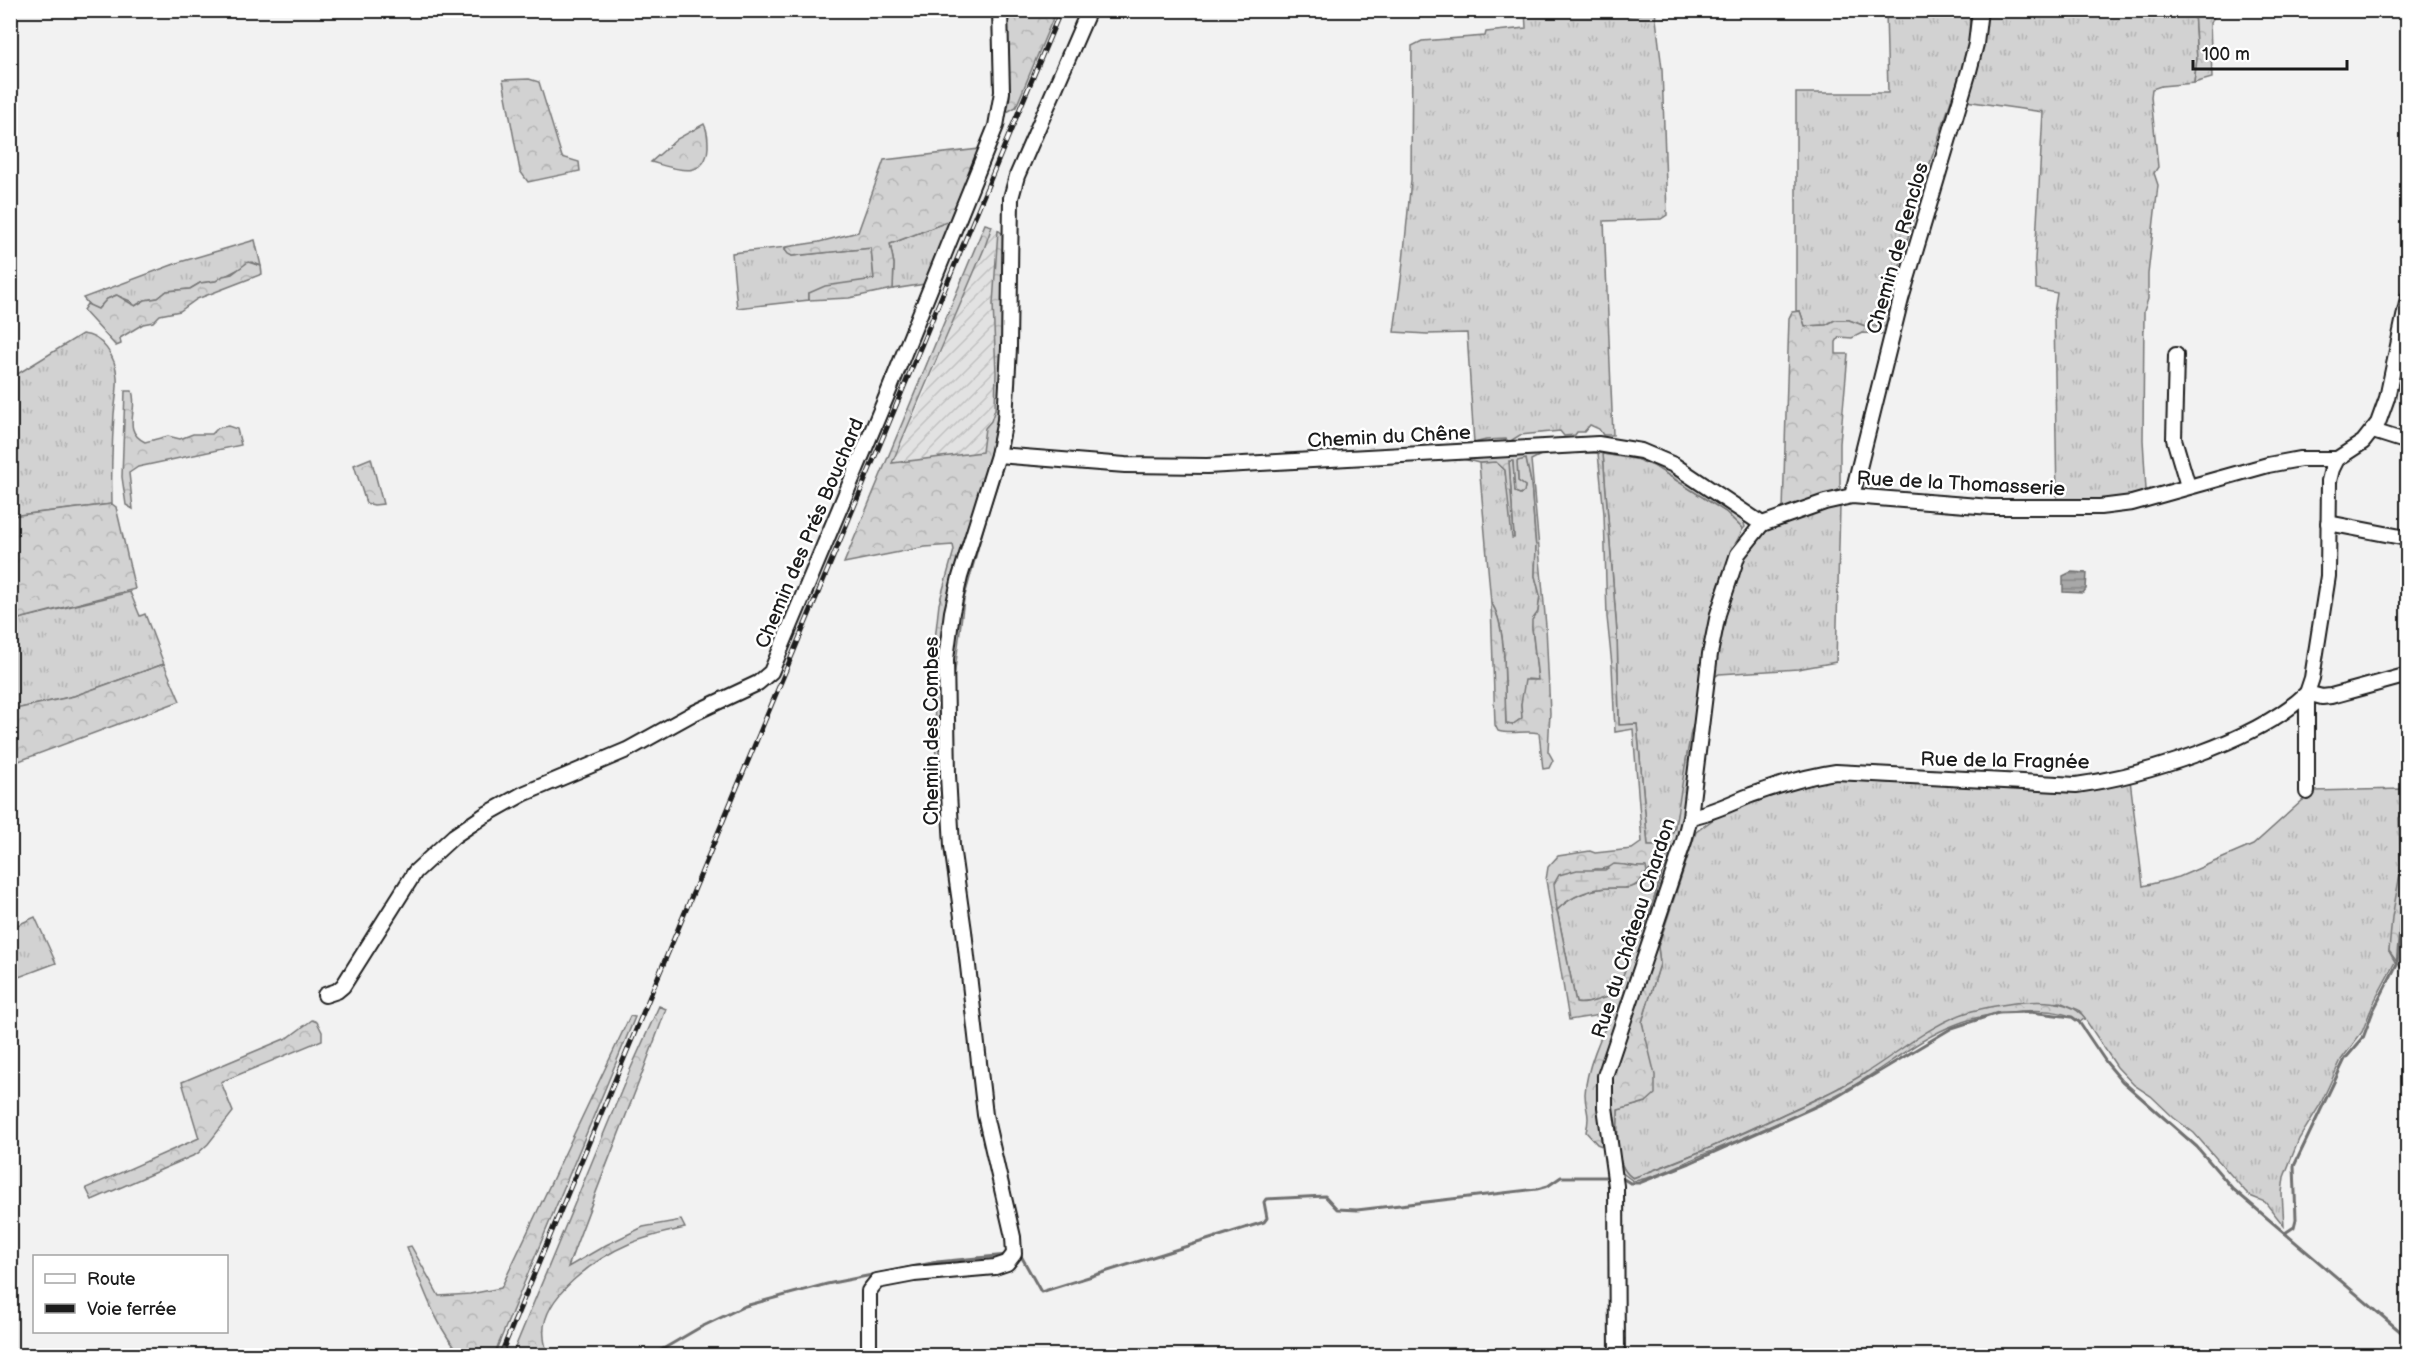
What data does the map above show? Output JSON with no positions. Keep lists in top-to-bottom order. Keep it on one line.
{"streets":{"street":["Chemin de Renclos","Chemin du Chêne","Rue de la Thomasserie","Chemin des Prés Bouchard","Chemin des Combes","Rue de la Fragnée","Rue du Château Chardon"]},"crossings":[["Chemin de Renclos","Rue de la Thomasserie"],["Chemin du Chêne","Rue de la Thomasserie"],["Chemin du Chêne","Chemin des Combes"],["Chemin du Chêne","Rue du Château Chardon"],["Rue de la Thomasserie","Rue du Château Chardon"],["Rue de la Fragnée","Rue du Château Chardon"]],"legend":["Route","Voie ferrée"],"scale_bar":"100 m"}
